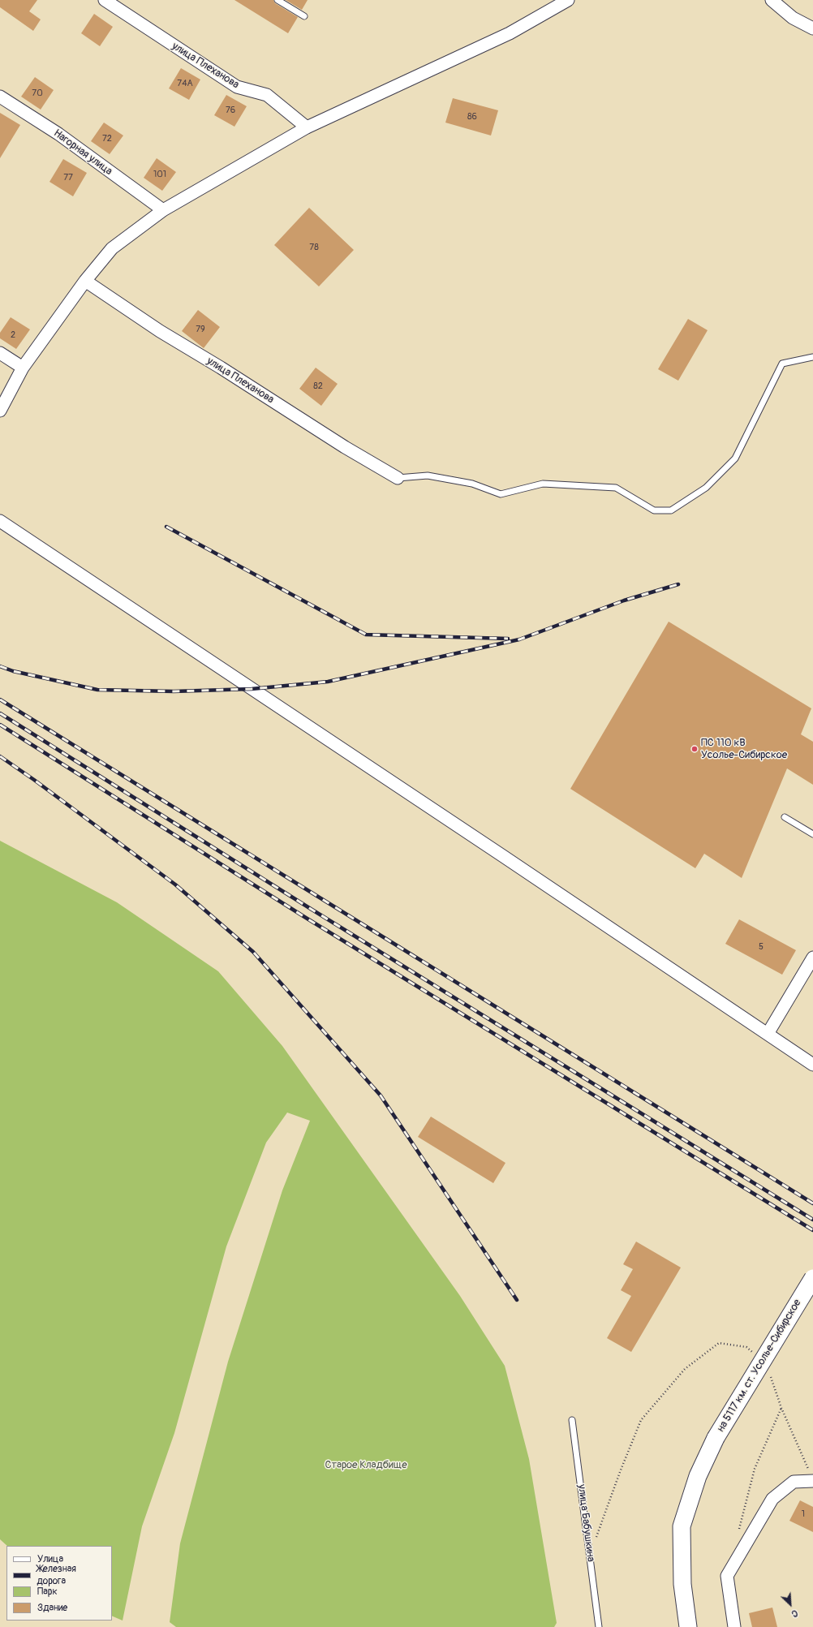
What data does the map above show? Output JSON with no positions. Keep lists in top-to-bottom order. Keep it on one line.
{"streets":{"street":["улица Плеханова","Нагорная улица","на 5117 км. ст. Усолье-Сибирское"],"lane":["улица Бабушкина"]},"parks":["Старое Кладбище"],"places":["ПС 110 кВ Усолье-Сибирское"],"house_numbers":["74А","70","76","86","72","101","77","78","79","2","82","5","1"],"legend":["Улица","Железная дорога","Парк","Здание"],"north":"bottom right"}
